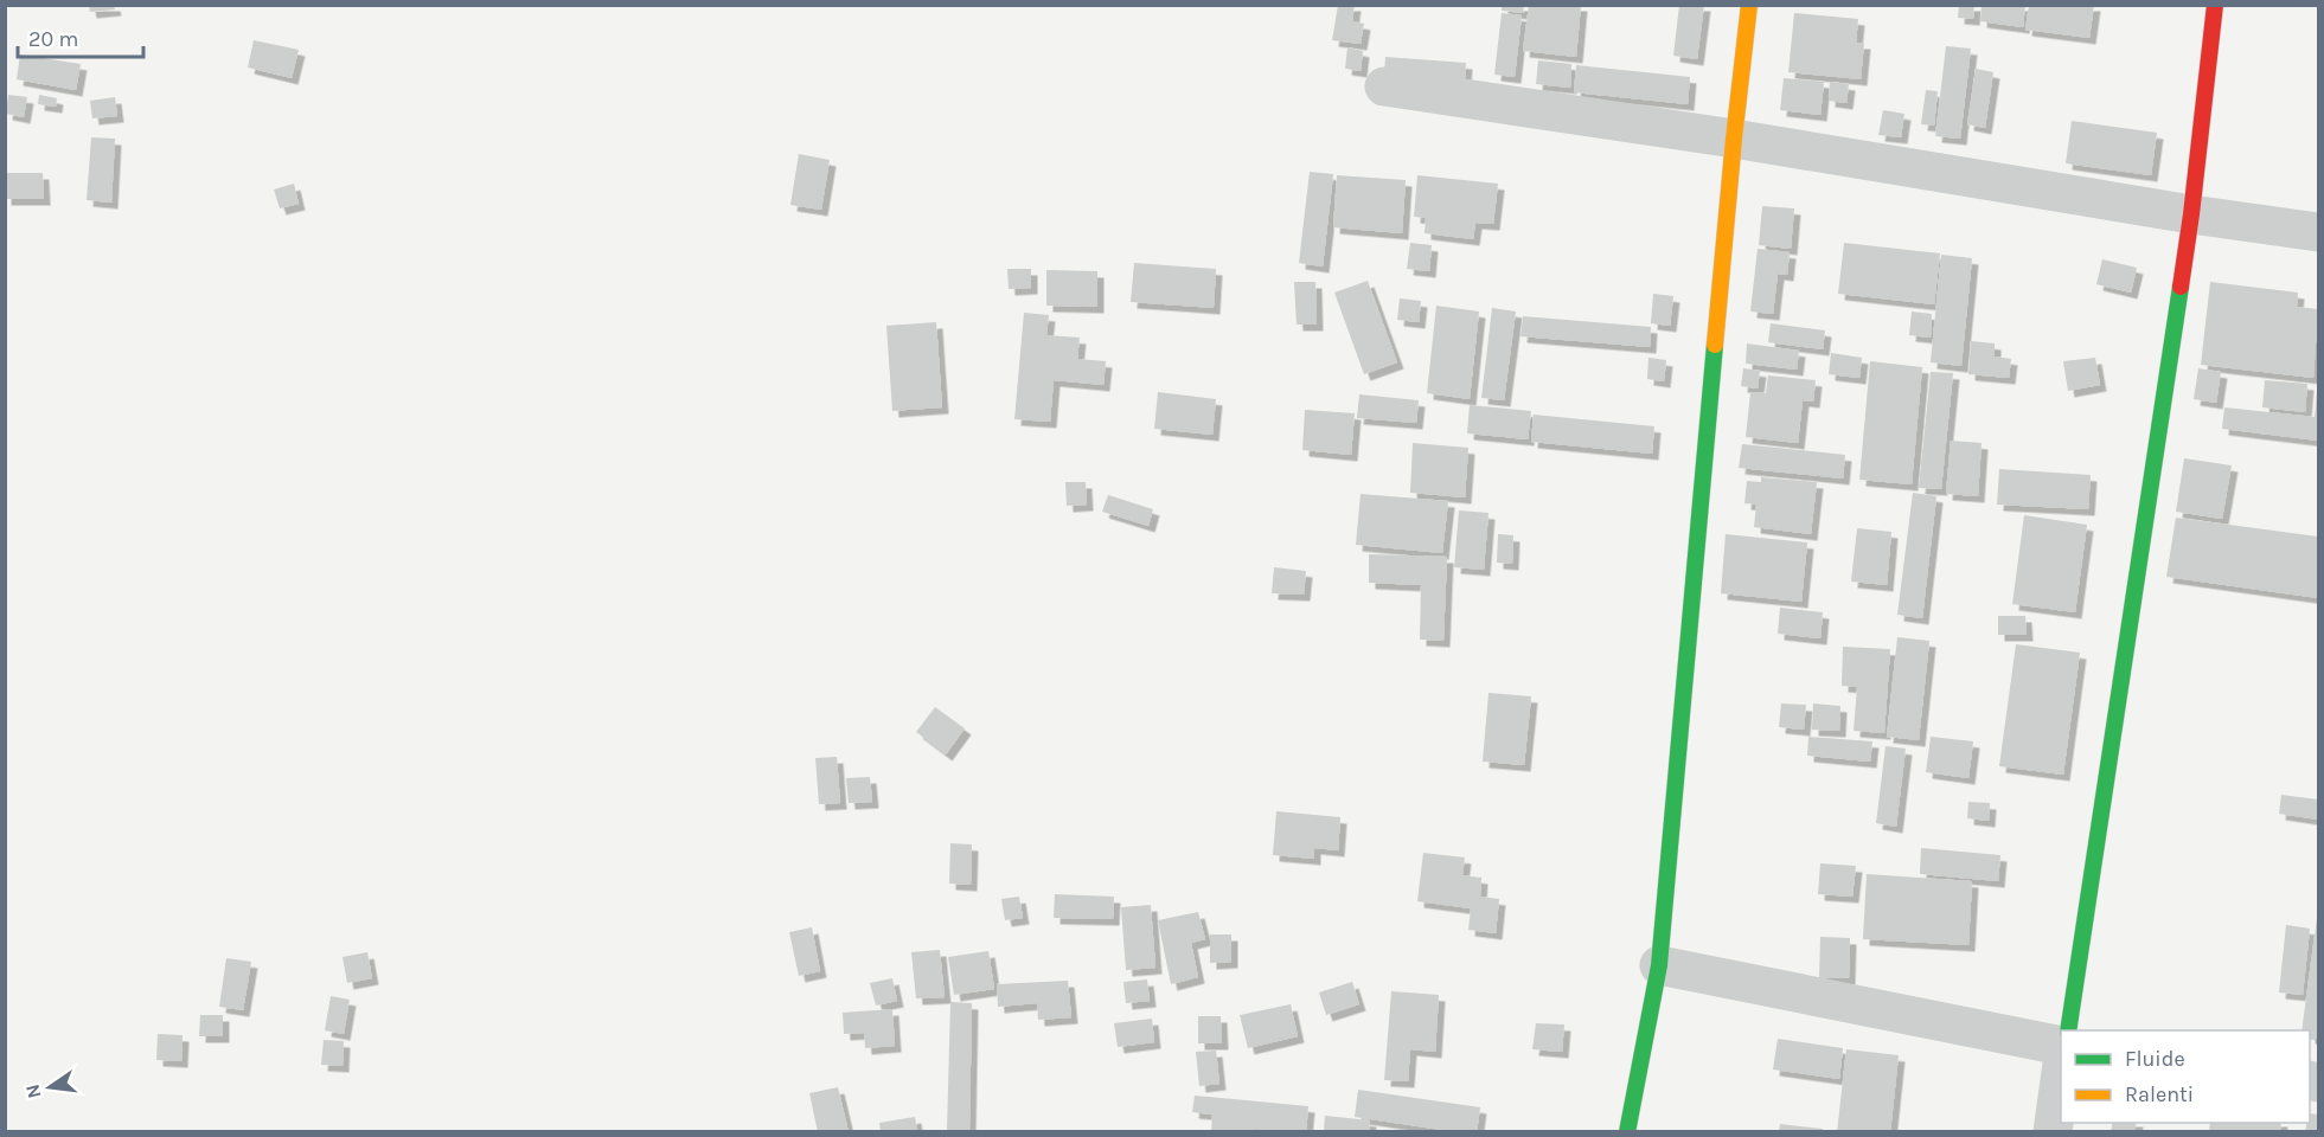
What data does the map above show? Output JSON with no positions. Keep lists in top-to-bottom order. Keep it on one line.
{"legend":["Fluide","Ralenti"],"scale_bar":"20 m","north":"left"}
